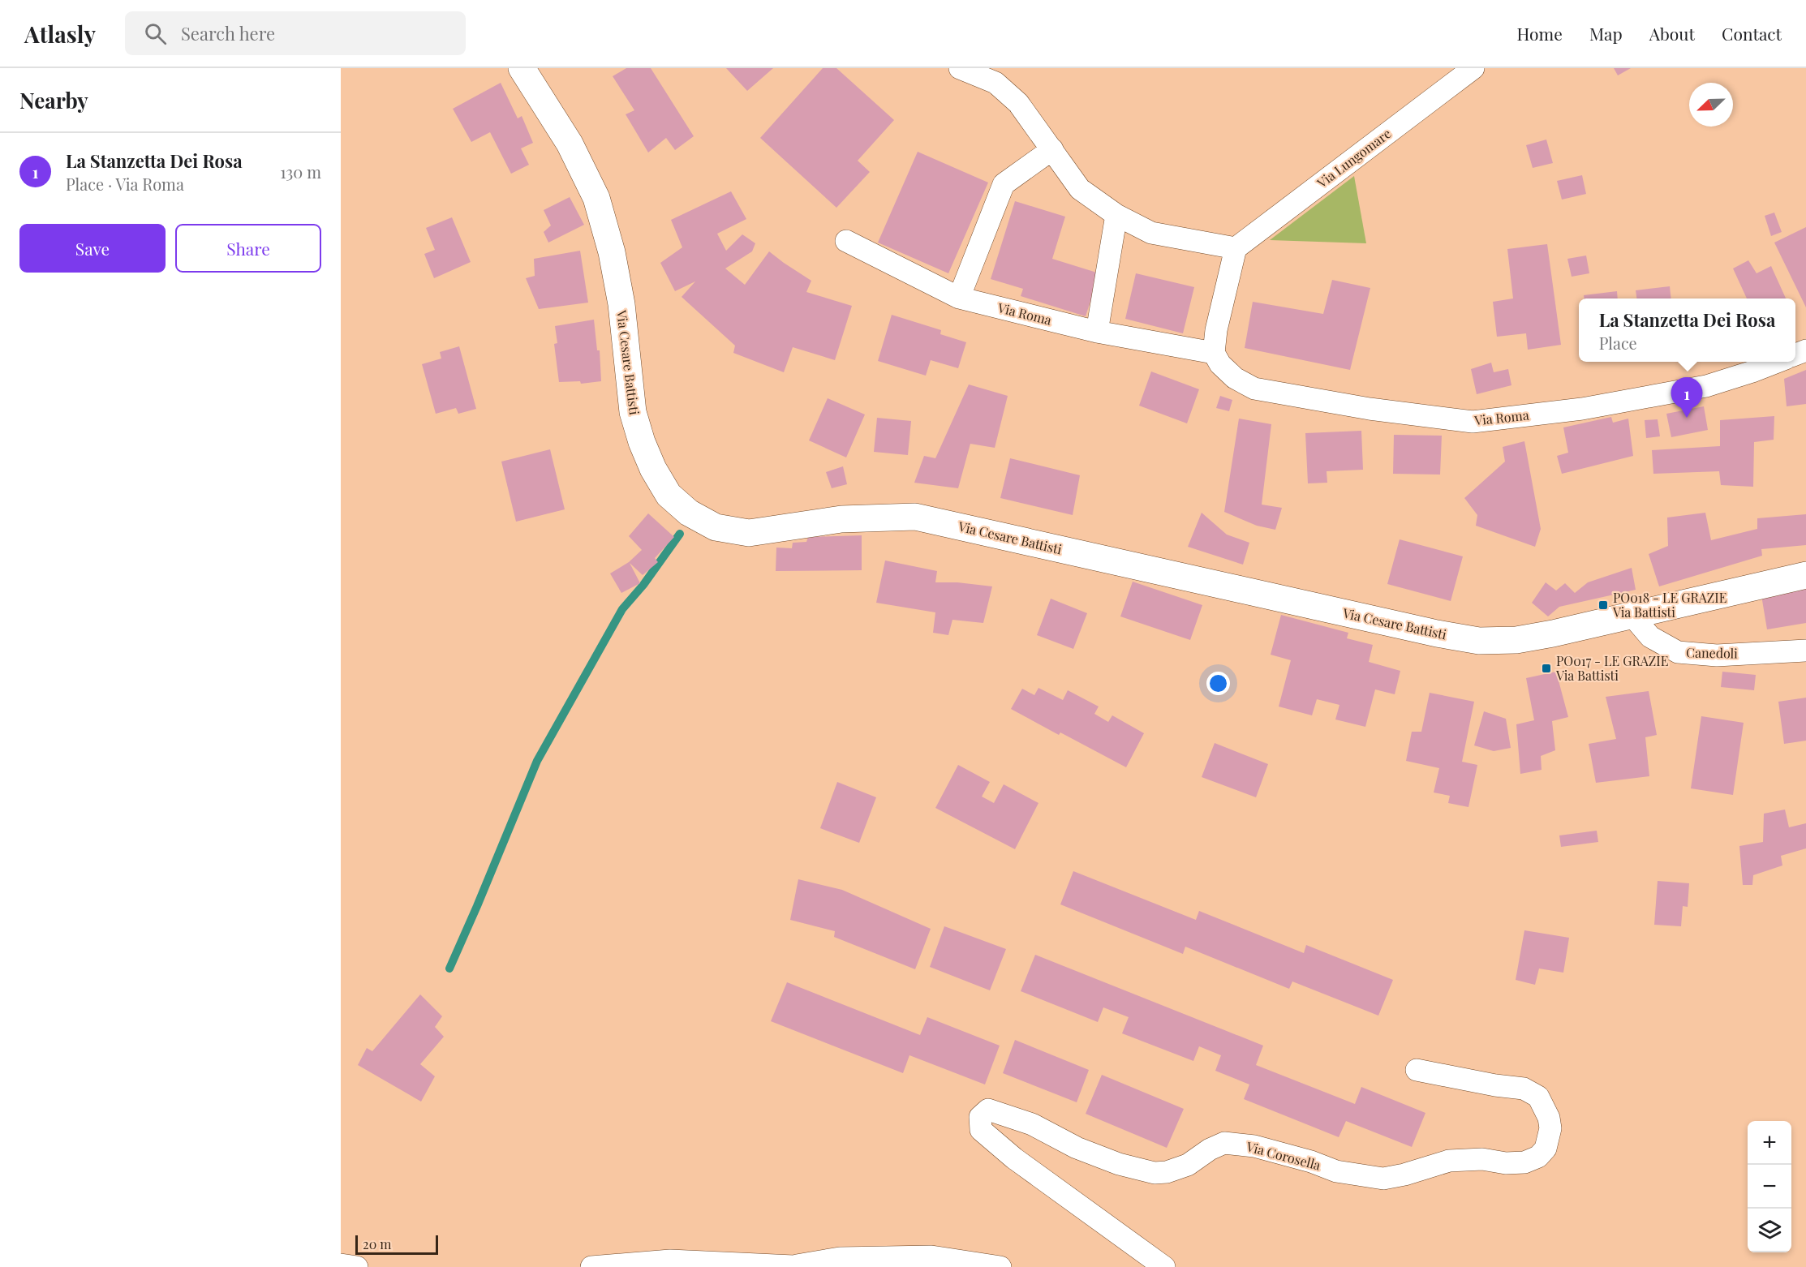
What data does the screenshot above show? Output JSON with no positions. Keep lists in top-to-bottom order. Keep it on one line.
{"streets":{"main road":["Via Cesare Battisti"],"street":["Via Lungomare","Via Roma","Canedoli","Via Corosella"]},"crossings":[["Via Cesare Battisti","Canedoli"]],"places":{"transit":["PO018 - LE GRAZIE Via Battisti","PO017 - LE GRAZIE Via Battisti"]},"scale_bar":"20 m","north":"bottom left","page":{"header":"Atlasly","search":"Search here","nav":["Home","Map","About","Contact"],"heading":"Nearby","list":[{"mark":"1","name":"La Stanzetta Dei Rosa","note":"Place · Via Roma","value":"130 m"}],"buttons":["Save","Share"],"popup":["La Stanzetta Dei Rosa","Place"],"pins":"1","map_buttons":["+","−"],"scale":"20 m"}}
